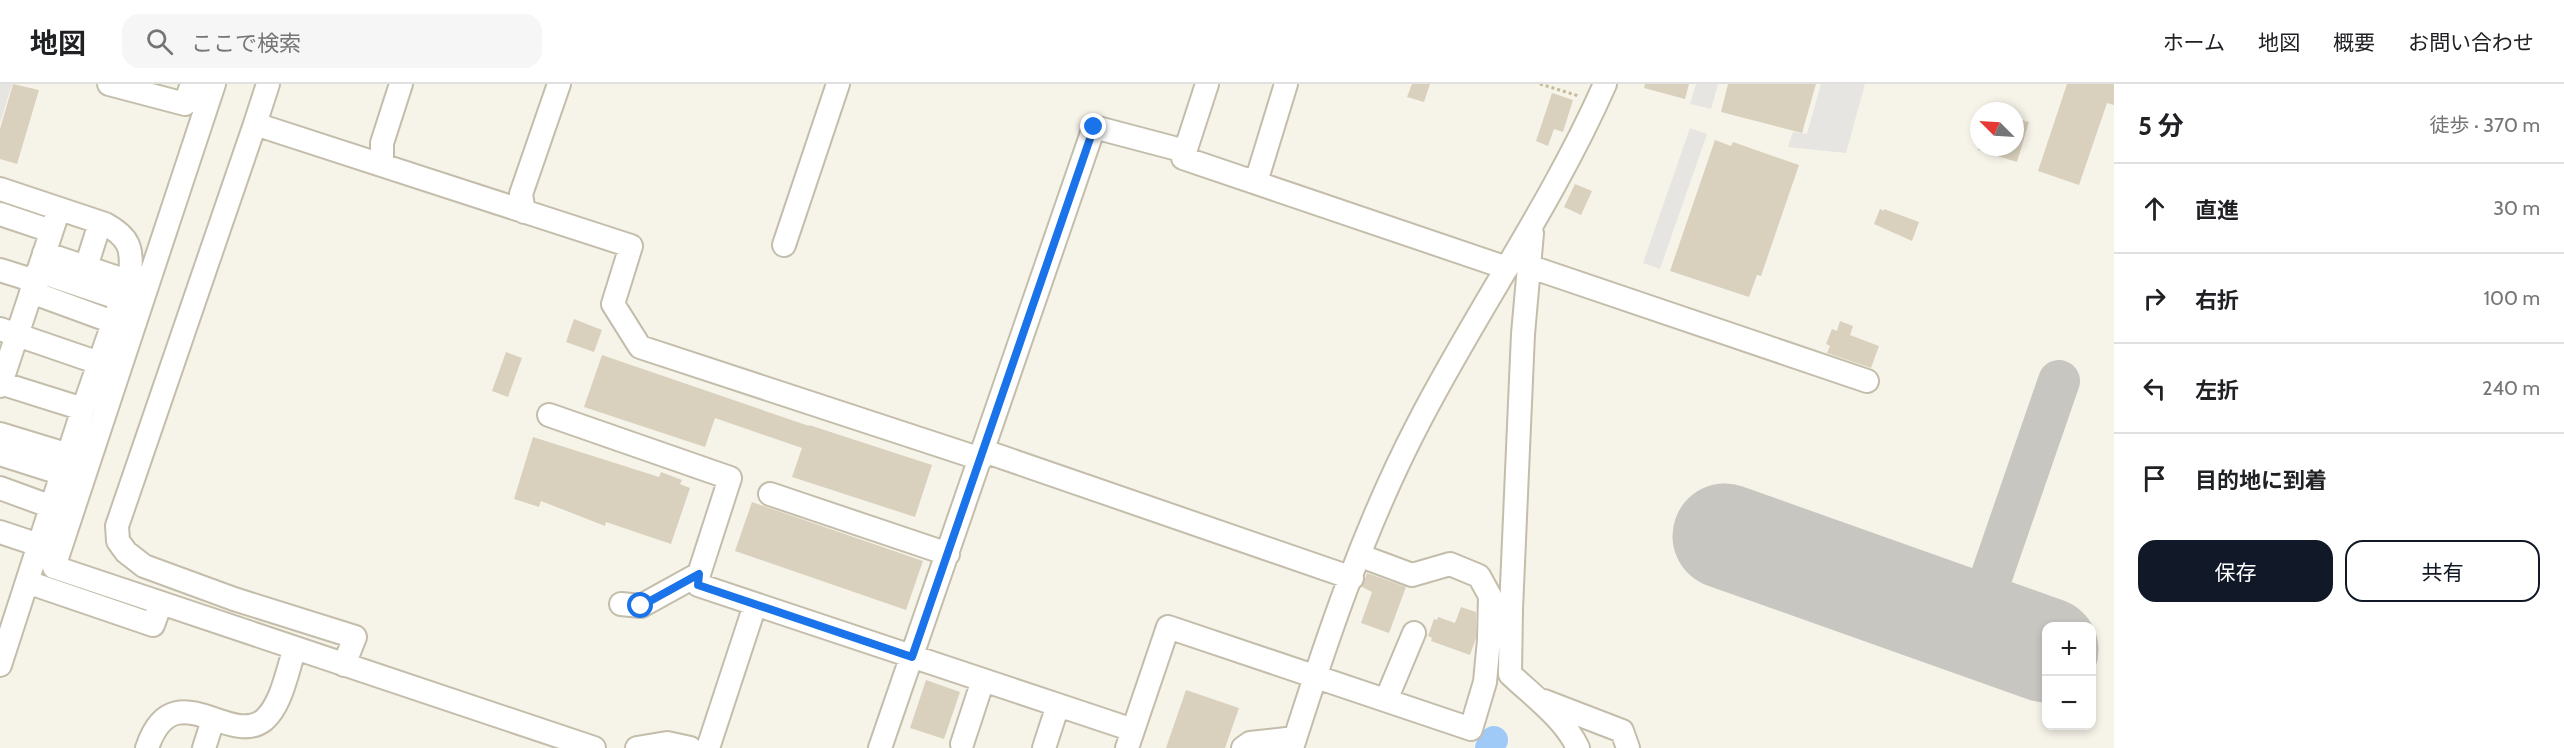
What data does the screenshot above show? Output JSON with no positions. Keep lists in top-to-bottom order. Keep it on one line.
{"north":"top left","page":{"header":"地図","search":"ここで検索","nav":["ホーム","地図","概要","お問い合わせ"],"heading":["5 分","徒歩 · 370 m"],"list":[["直進","30 m"],["右折","100 m"],["左折","240 m"],"目的地に到着"],"buttons":["保存","共有"],"map_buttons":["+","−"]}}
